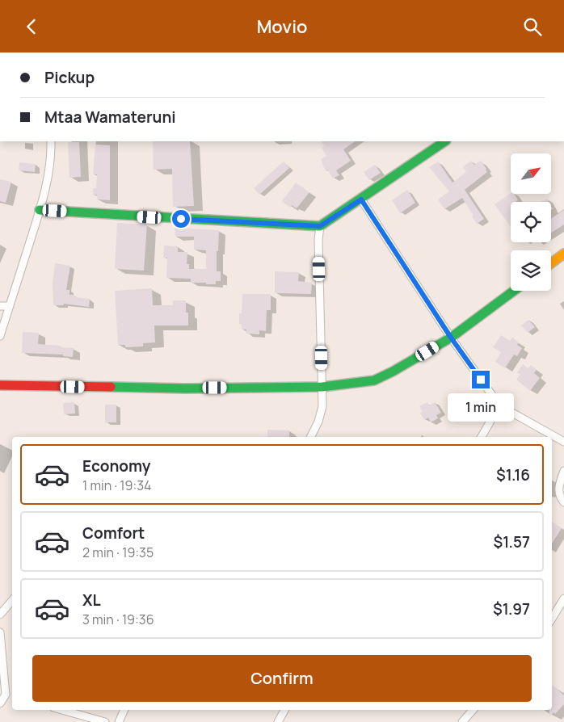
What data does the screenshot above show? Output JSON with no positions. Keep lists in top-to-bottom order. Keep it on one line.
{"north":"top right","page":{"header":"Movio","banner":["Pickup","Mtaa Wamateruni"],"bubble":"1 min","list":[{"name":"Economy","note":"1 min · 19:34","value":"$1.16"},{"name":"Comfort","note":"2 min · 19:35","value":"$1.57"},{"name":"XL","note":"3 min · 19:36","value":"$1.97"}],"buttons":"Confirm"}}
